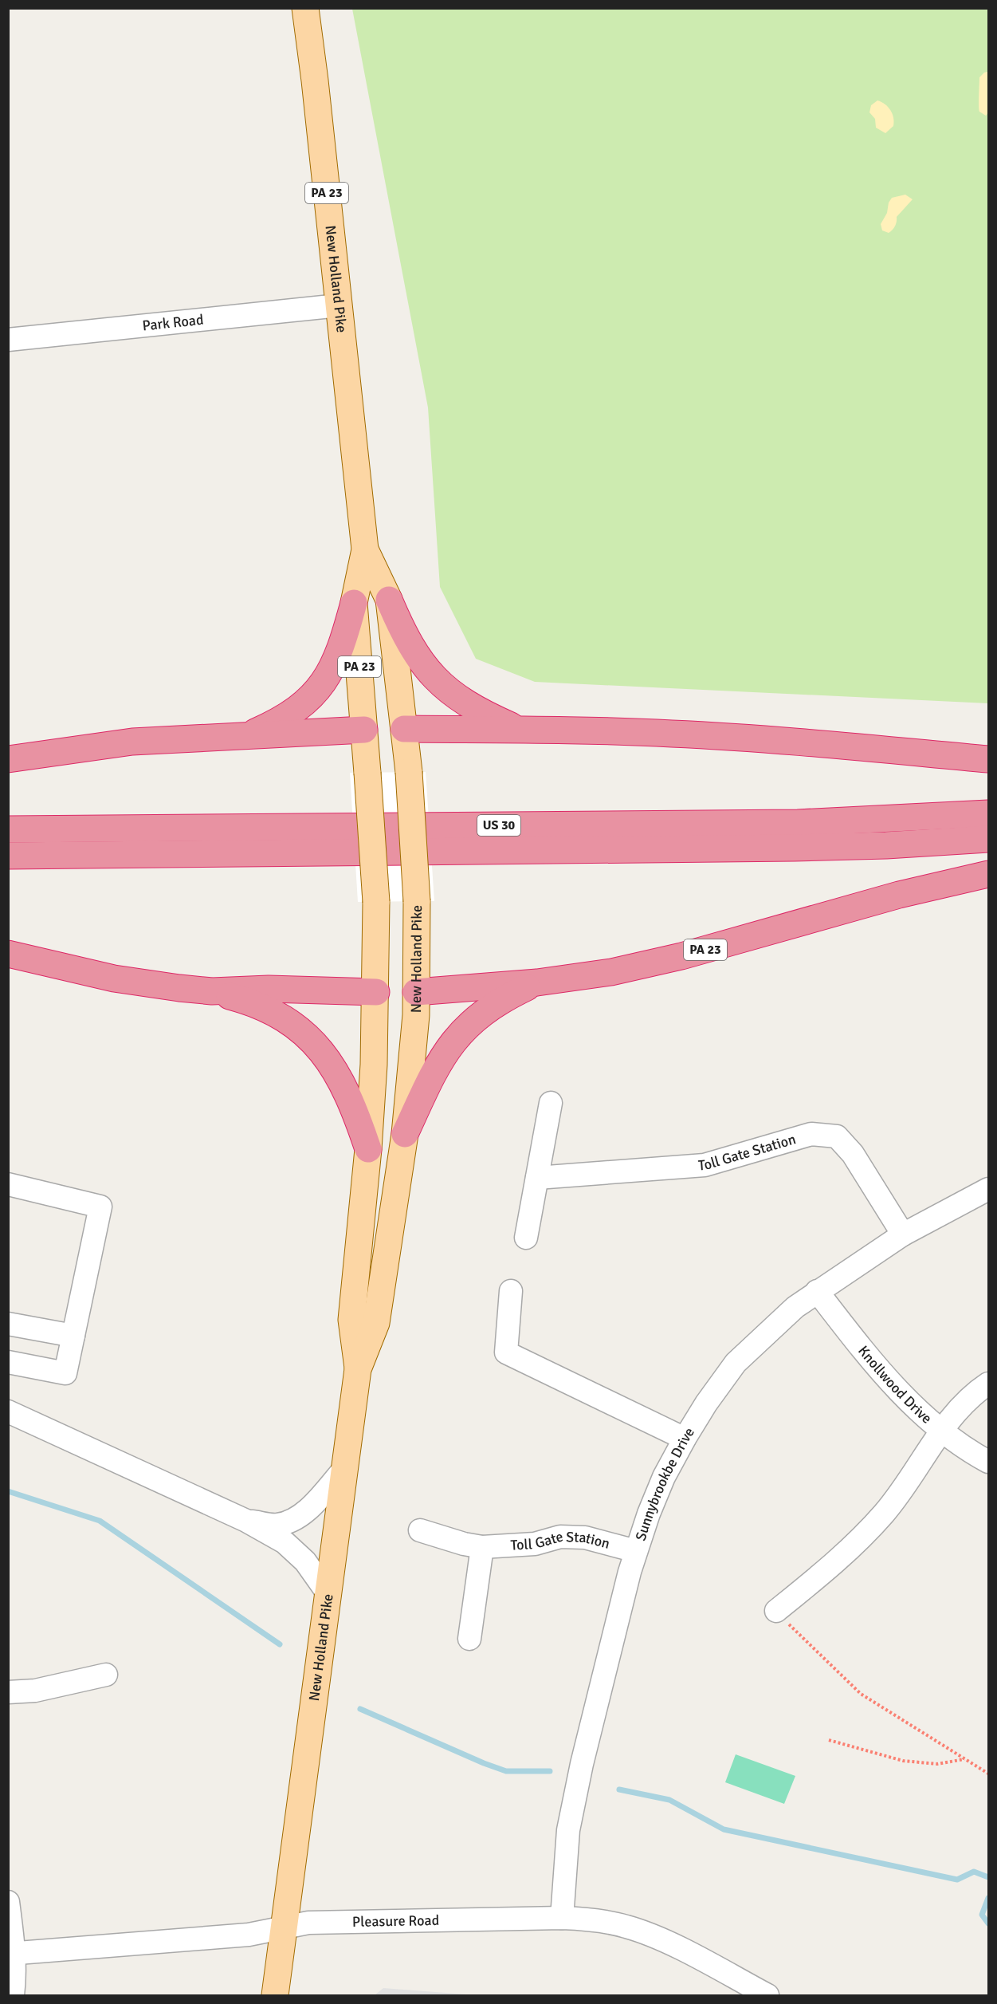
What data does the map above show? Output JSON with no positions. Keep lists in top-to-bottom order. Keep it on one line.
{"streets":{"highway":["PA 23","US 30"],"main road":["New Holland Pike"],"street":["Park Road","Toll Gate Station","Knollwood Drive","Sunnybrookbe Drive","Pleasure Road"]},"crossings":[["PA 23","New Holland Pike"],["New Holland Pike","Park Road"],["New Holland Pike","Pleasure Road"],["Toll Gate Station","Sunnybrookbe Drive"],["Knollwood Drive","Sunnybrookbe Drive"],["Sunnybrookbe Drive","Pleasure Road"]]}
